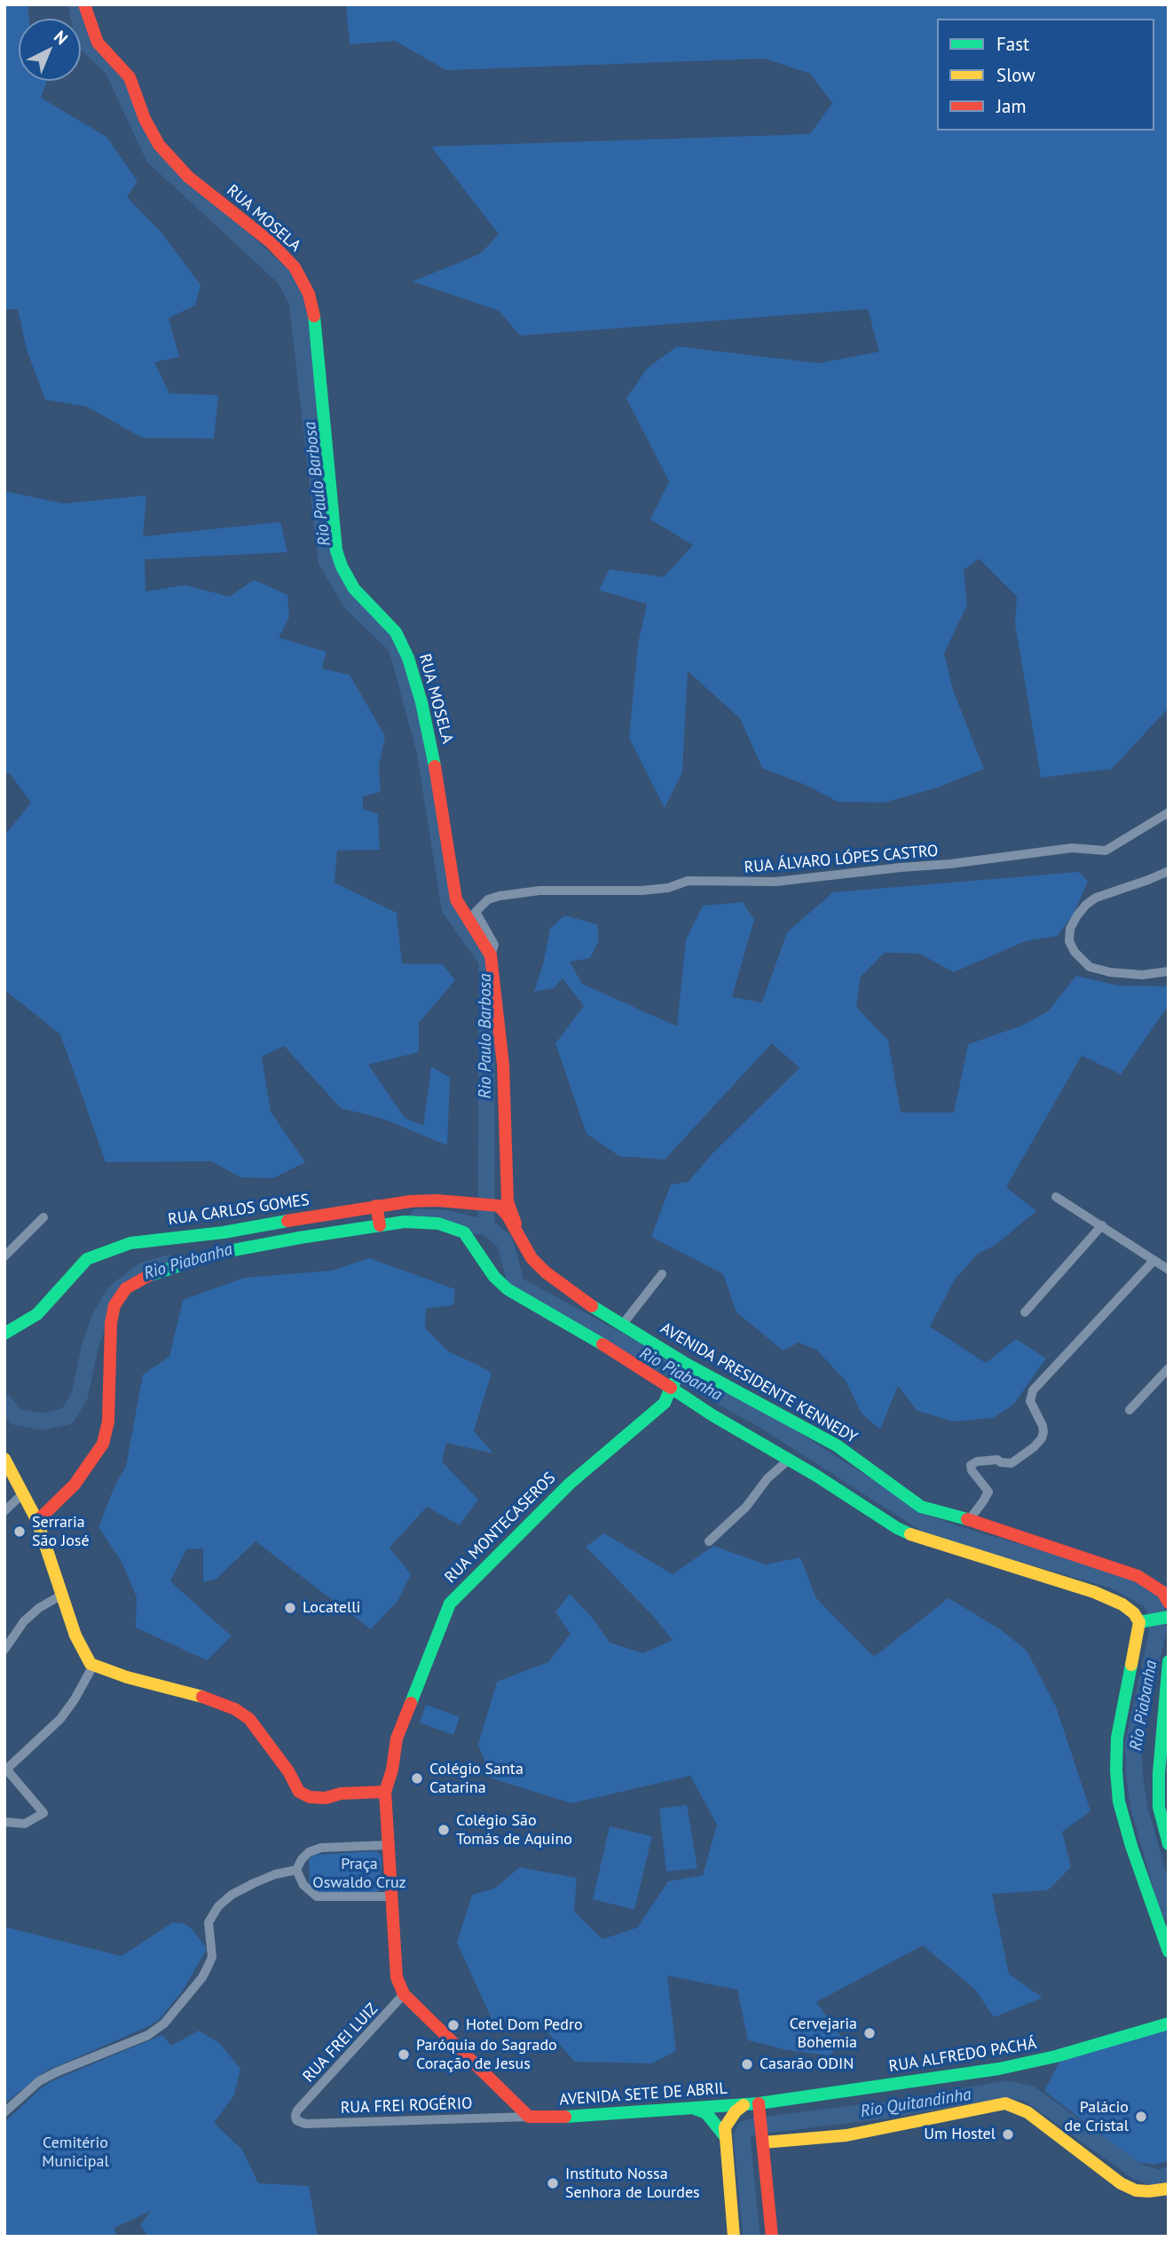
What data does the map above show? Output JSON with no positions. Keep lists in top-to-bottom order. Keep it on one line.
{"streets":{"main road":["RUA MOSELA","RUA CARLOS GOMES","AVENIDA PRESIDENTE KENNEDY","RUA MONTECASEROS","RUA ALFREDO PACHÁ","AVENIDA SETE DE ABRIL"],"street":["RUA ÁLVARO LÓPES CASTRO","RUA FREI LUIZ","RUA FREI ROGÉRIO"]},"crossings":[["RUA MOSELA","RUA ÁLVARO LÓPES CASTRO"],["RUA MOSELA","RUA CARLOS GOMES"],["RUA MOSELA","AVENIDA PRESIDENTE KENNEDY"],["RUA CARLOS GOMES","AVENIDA PRESIDENTE KENNEDY"],["AVENIDA PRESIDENTE KENNEDY","RUA MONTECASEROS"],["RUA MONTECASEROS","RUA FREI LUIZ"],["RUA FREI LUIZ","RUA FREI ROGÉRIO"],["RUA ALFREDO PACHÁ","AVENIDA SETE DE ABRIL"],["AVENIDA SETE DE ABRIL","RUA FREI ROGÉRIO"]],"water":["Rio Paulo Barbosa","Rio Piabanha","Rio Quitandinha"],"parks":["Praça Oswaldo Cruz","Cemitério Municipal"],"places":["Serraria São José","Locatelli","Colégio Santa Catarina","Colégio São Tomás de Aquino","Hotel Dom Pedro","Cervejaria Bohemia","Paróquia do Sagrado Coração de Jesus","Casarão ODIN","Palácio de Cristal","Um Hostel","Instituto Nossa Senhora de Lourdes"],"legend":["Fast","Slow","Jam"],"north":"top right"}
